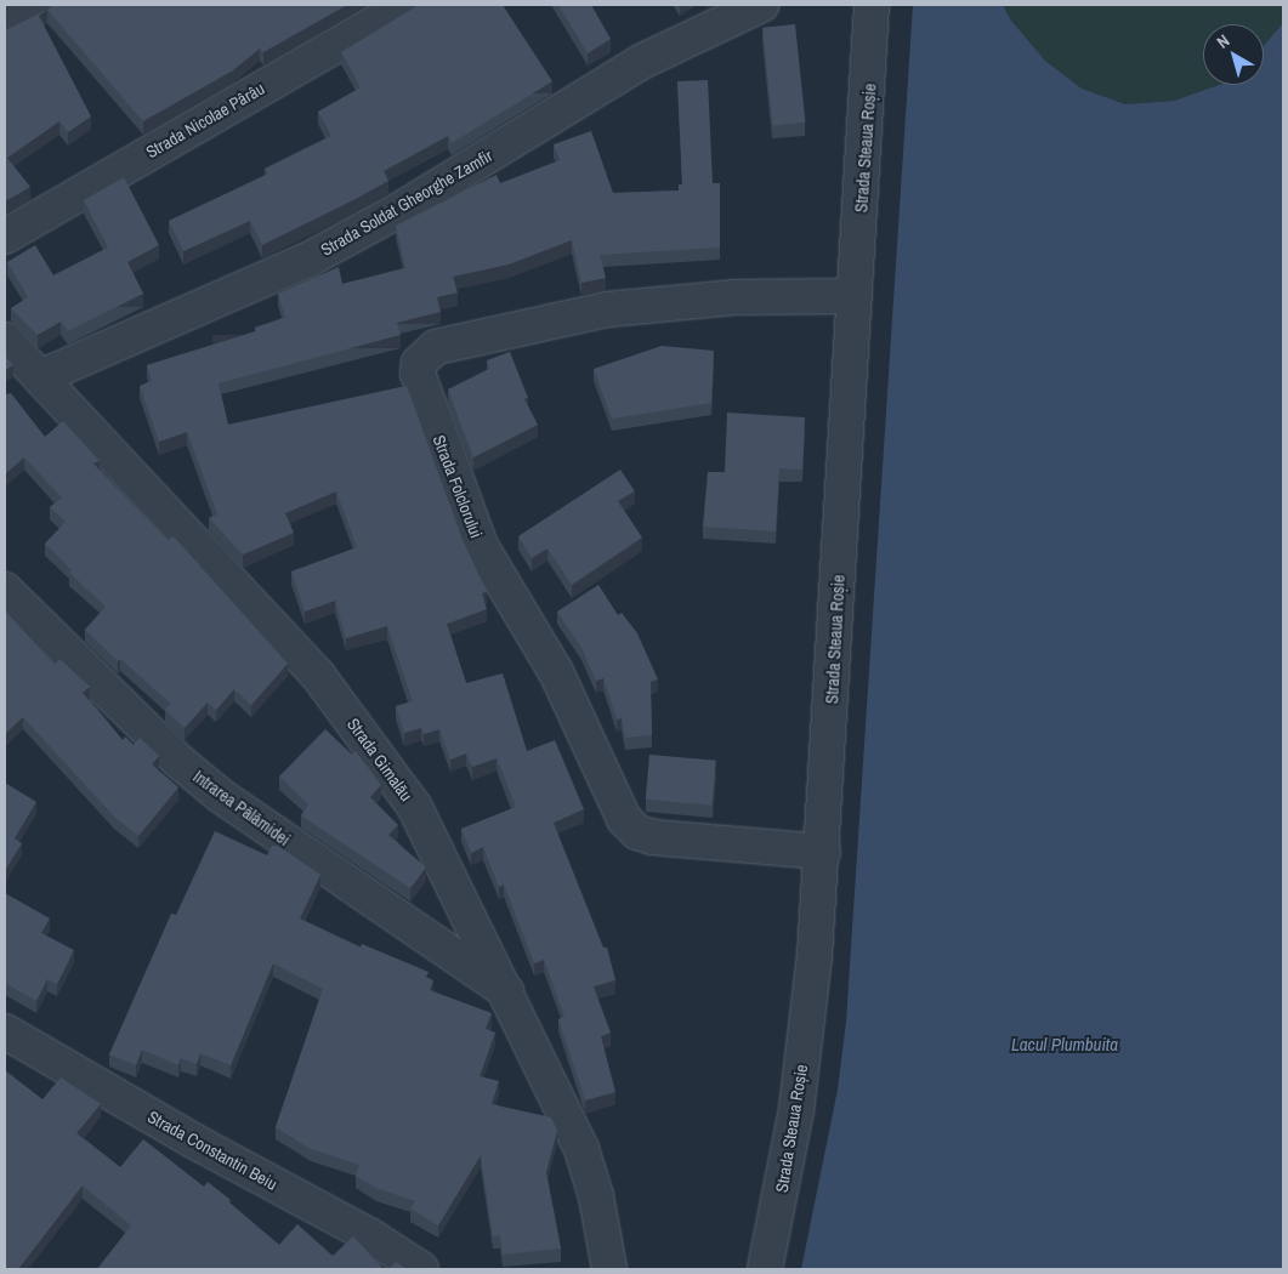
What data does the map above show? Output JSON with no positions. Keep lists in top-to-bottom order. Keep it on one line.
{"streets":{"street":["Strada Nicolae Pârâu","Strada Steaua Roșie","Strada Soldat Gheorghe Zamfir","Strada Folclorului","Strada Gimalău","Intrarea Pălămidei","Strada Constantin Beiu"]},"crossings":[["Strada Steaua Roșie","Strada Folclorului"],["Strada Soldat Gheorghe Zamfir","Strada Gimalău"],["Strada Gimalău","Intrarea Pălămidei"]],"water":["Lacul Plumbuita"],"north":"top left"}
